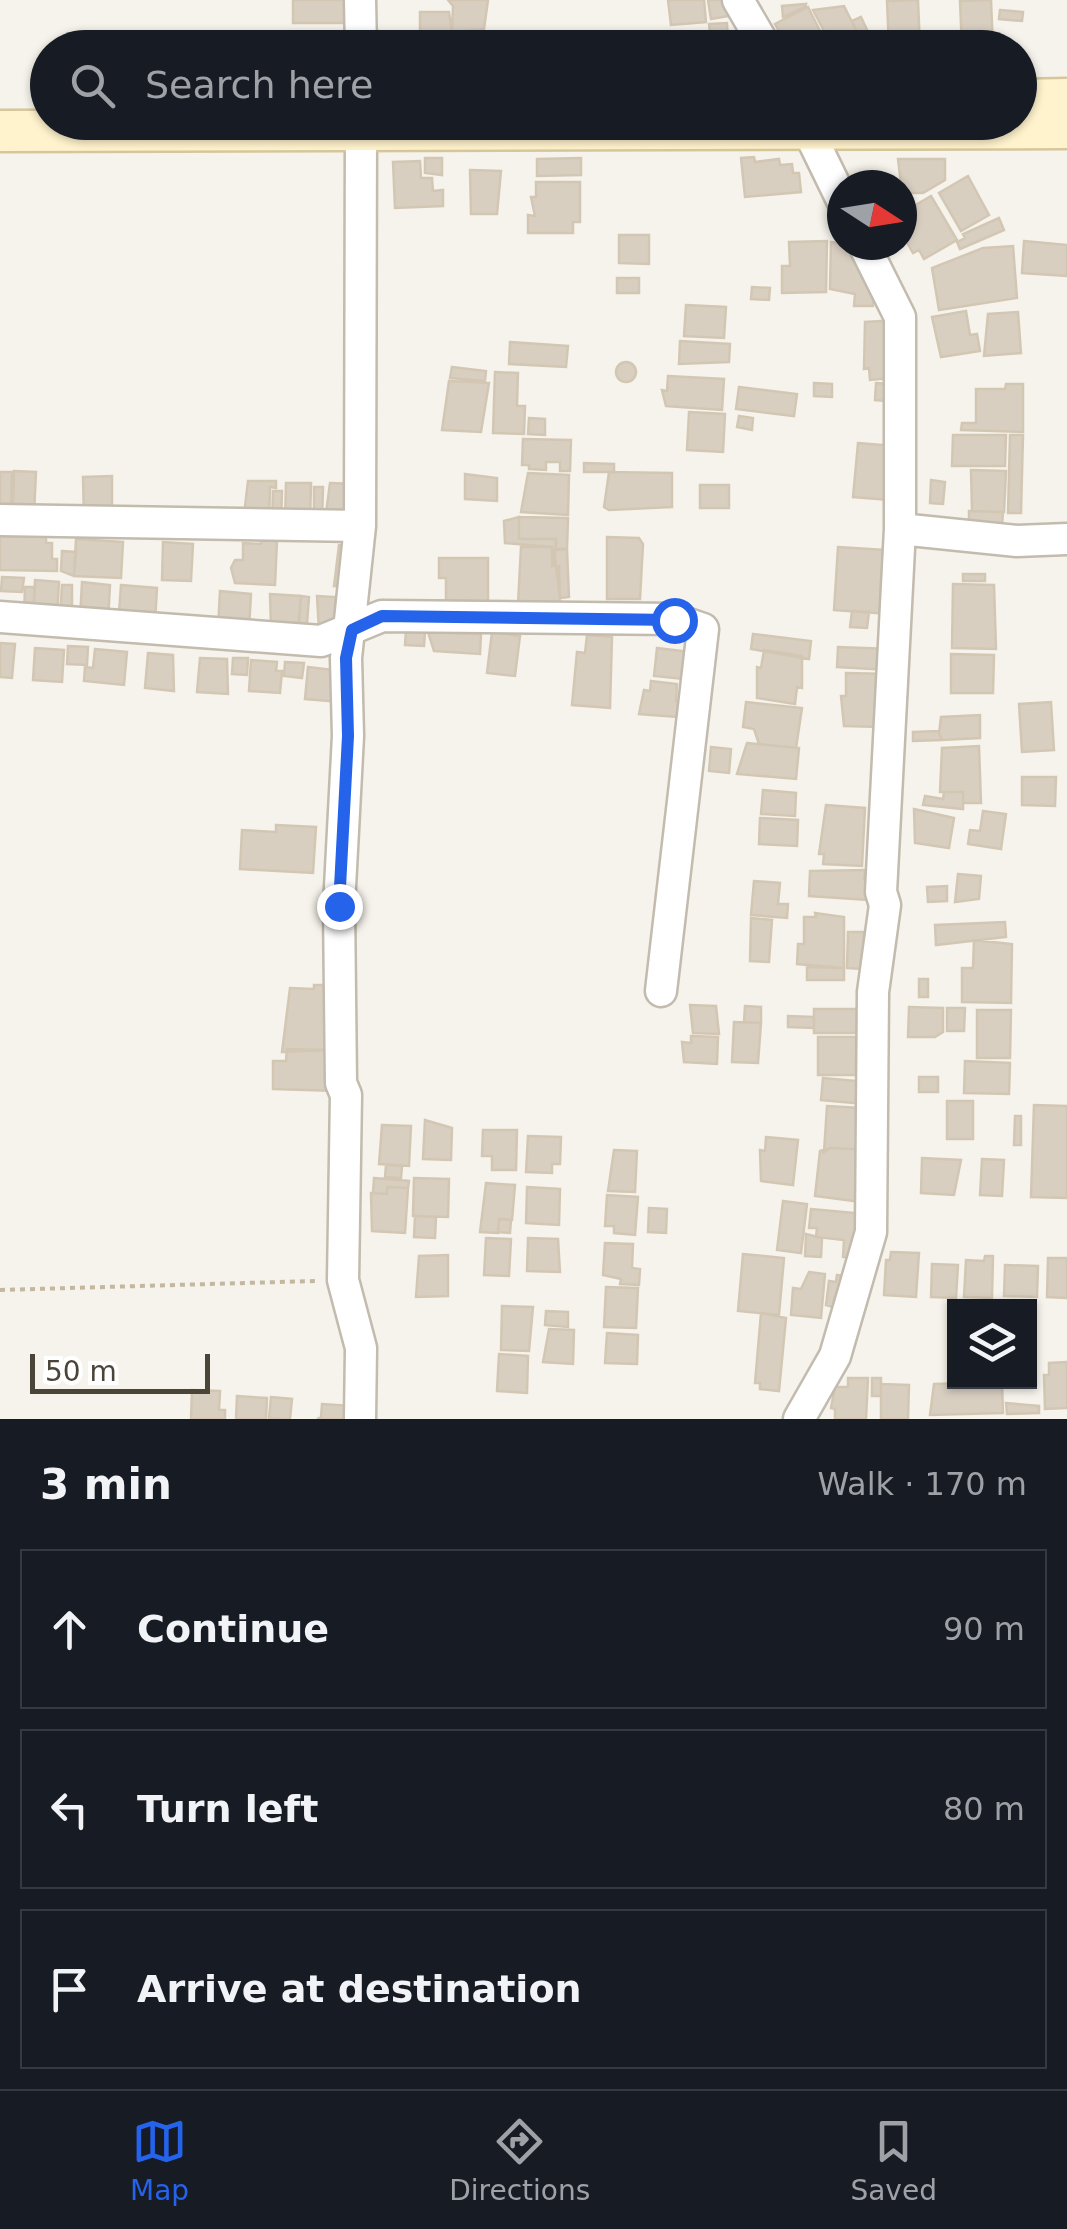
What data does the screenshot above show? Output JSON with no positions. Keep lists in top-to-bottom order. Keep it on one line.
{"scale_bar":"50 m","north":"right","page":{"search":"Search here","scale":"50 m","heading":["3 min","Walk · 170 m"],"list":[["Continue","90 m"],["Turn left","80 m"],"Arrive at destination"],"nav":["Map","Directions","Saved"]}}
